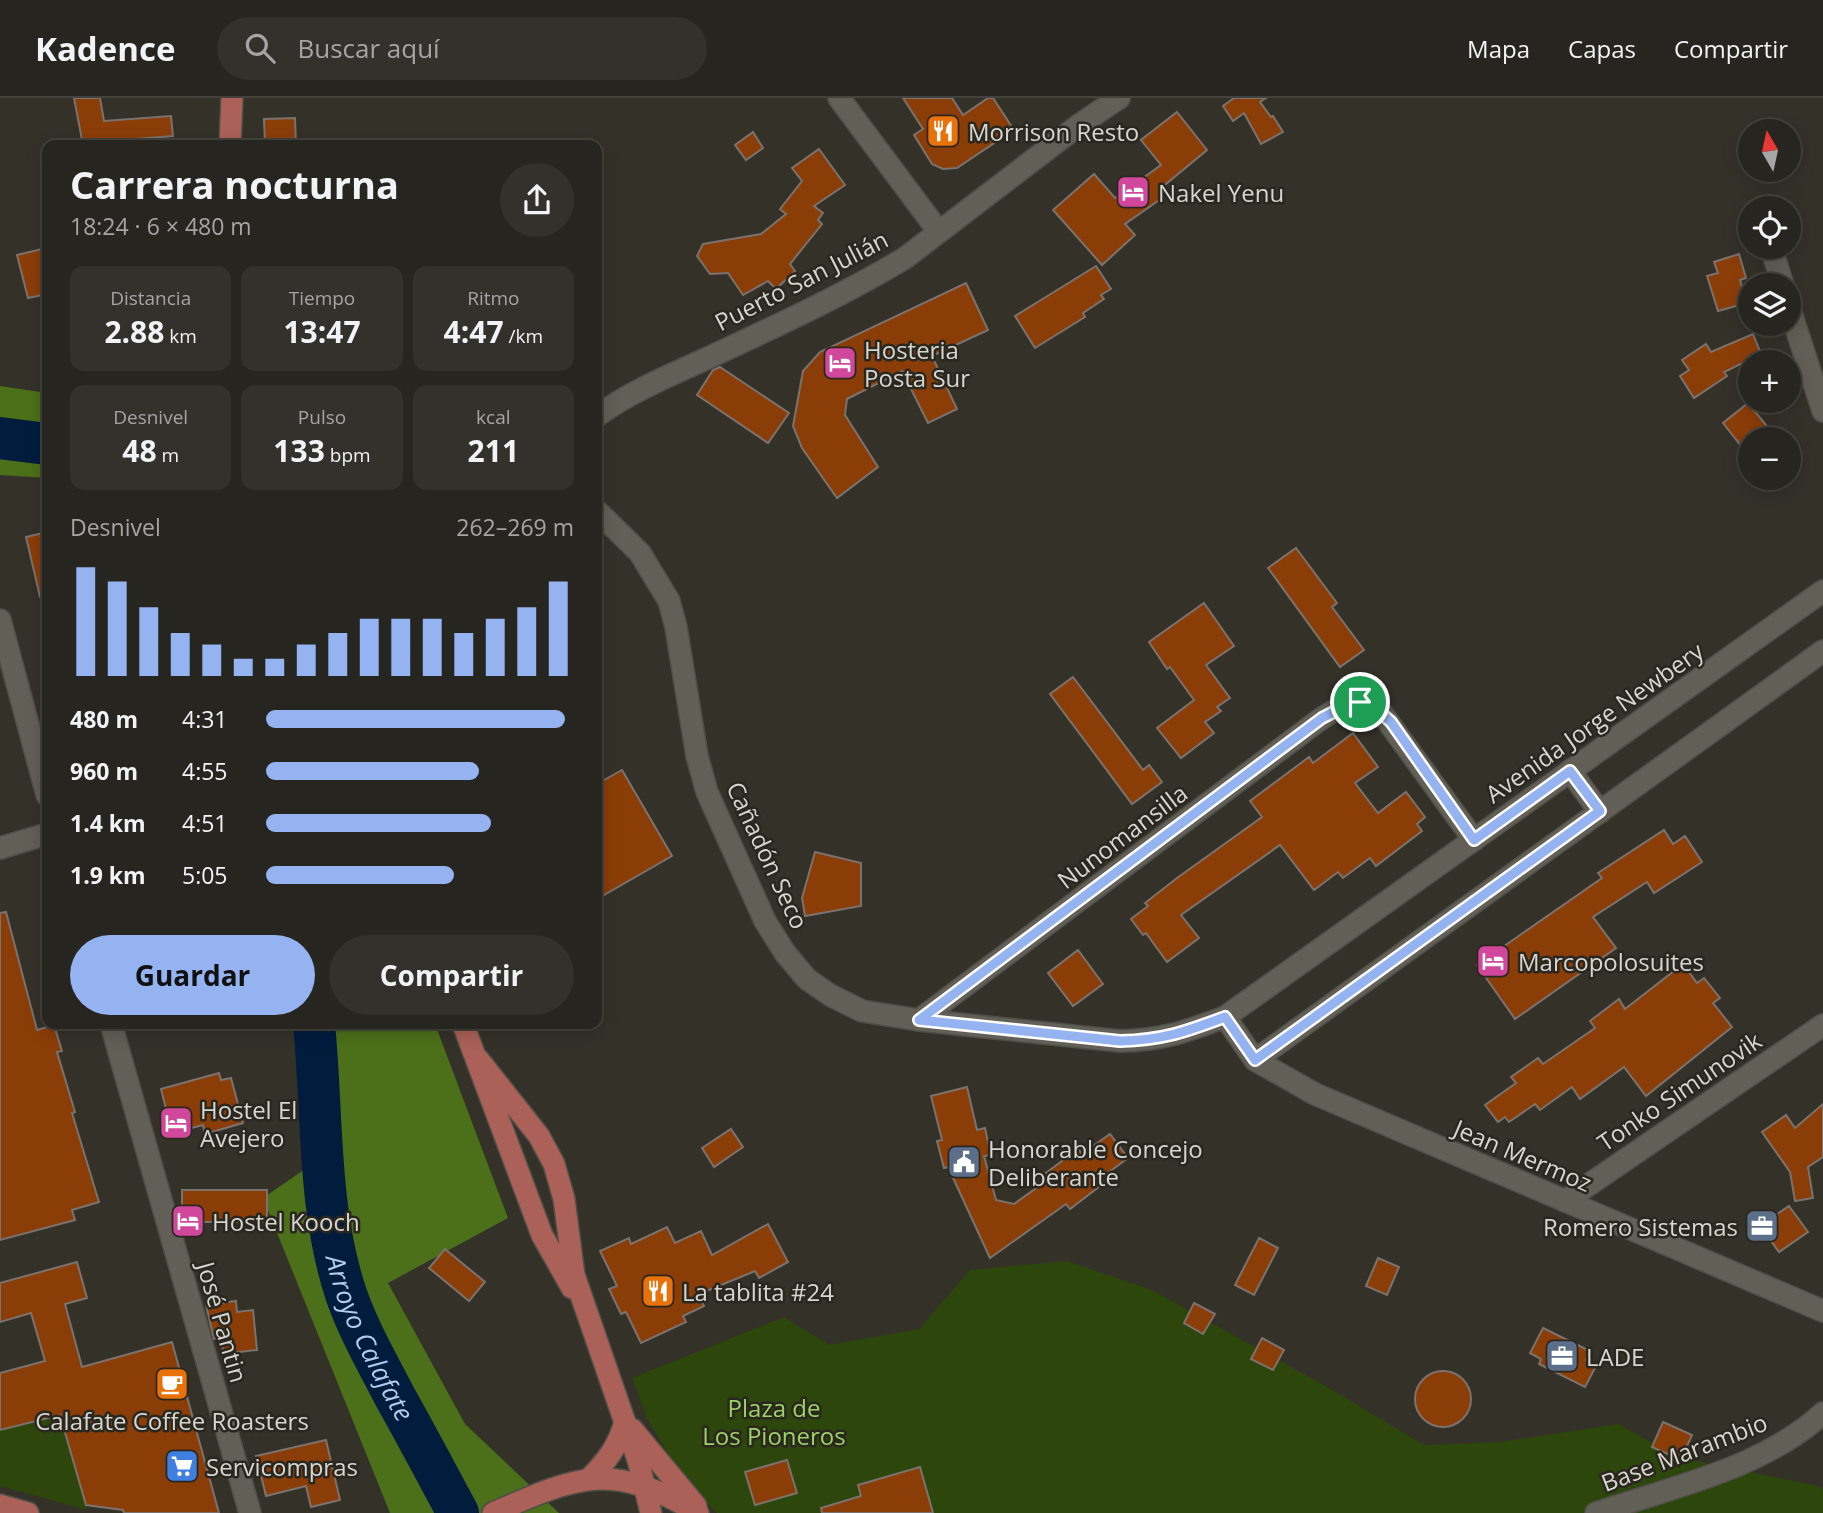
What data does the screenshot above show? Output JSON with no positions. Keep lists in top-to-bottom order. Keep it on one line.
{"streets":{"street":["Puerto San Julián","Avenida Jorge Newbery","Nunomansilla","Cañadón Seco","Tonko Simunovik","Jean Mermoz","José Pantin","Base Marambio"]},"crossings":[["Avenida Jorge Newbery","Nunomansilla"],["Avenida Jorge Newbery","Cañadón Seco"],["Avenida Jorge Newbery","Jean Mermoz"],["Nunomansilla","Cañadón Seco"],["Cañadón Seco","Jean Mermoz"],["Tonko Simunovik","Jean Mermoz"]],"water":["Arroyo Calafate"],"parks":["Plaza de Los Pioneros"],"places":{"restaurant":["Morrison Resto","La tablita #24"],"hotel":["Nakel Yenu","Hosteria Posta Sur","Marcopolosuites","Hostel El Avejero","Hostel Kooch"],"public building":["Honorable Concejo Deliberante"],"office":["Romero Sistemas","LADE"],"cafe":["Calafate Coffee Roasters"],"supermarket":["Servicompras"]},"north":"top","page":{"header":"Kadence","search":"Buscar aquí","nav":["Mapa","Capas","Compartir"],"map_buttons":["+","−"],"heading":["Carrera nocturna","18:24 · 6 × 480 m"],"stats":[["Distancia","2.88 km"],["Tiempo","13:47"],["Ritmo","4:47 /km"],["Desnivel","48 m"],["Pulso","133 bpm"],["kcal","211"]],"chart":["Desnivel","262–269 m"],"list":[{"name":"480 m","note":"4:31"},{"name":"960 m","note":"4:55"},{"name":"1.4 km","note":"4:51"},{"name":"1.9 km","note":"5:05"}],"buttons":["Guardar","Compartir"]}}
